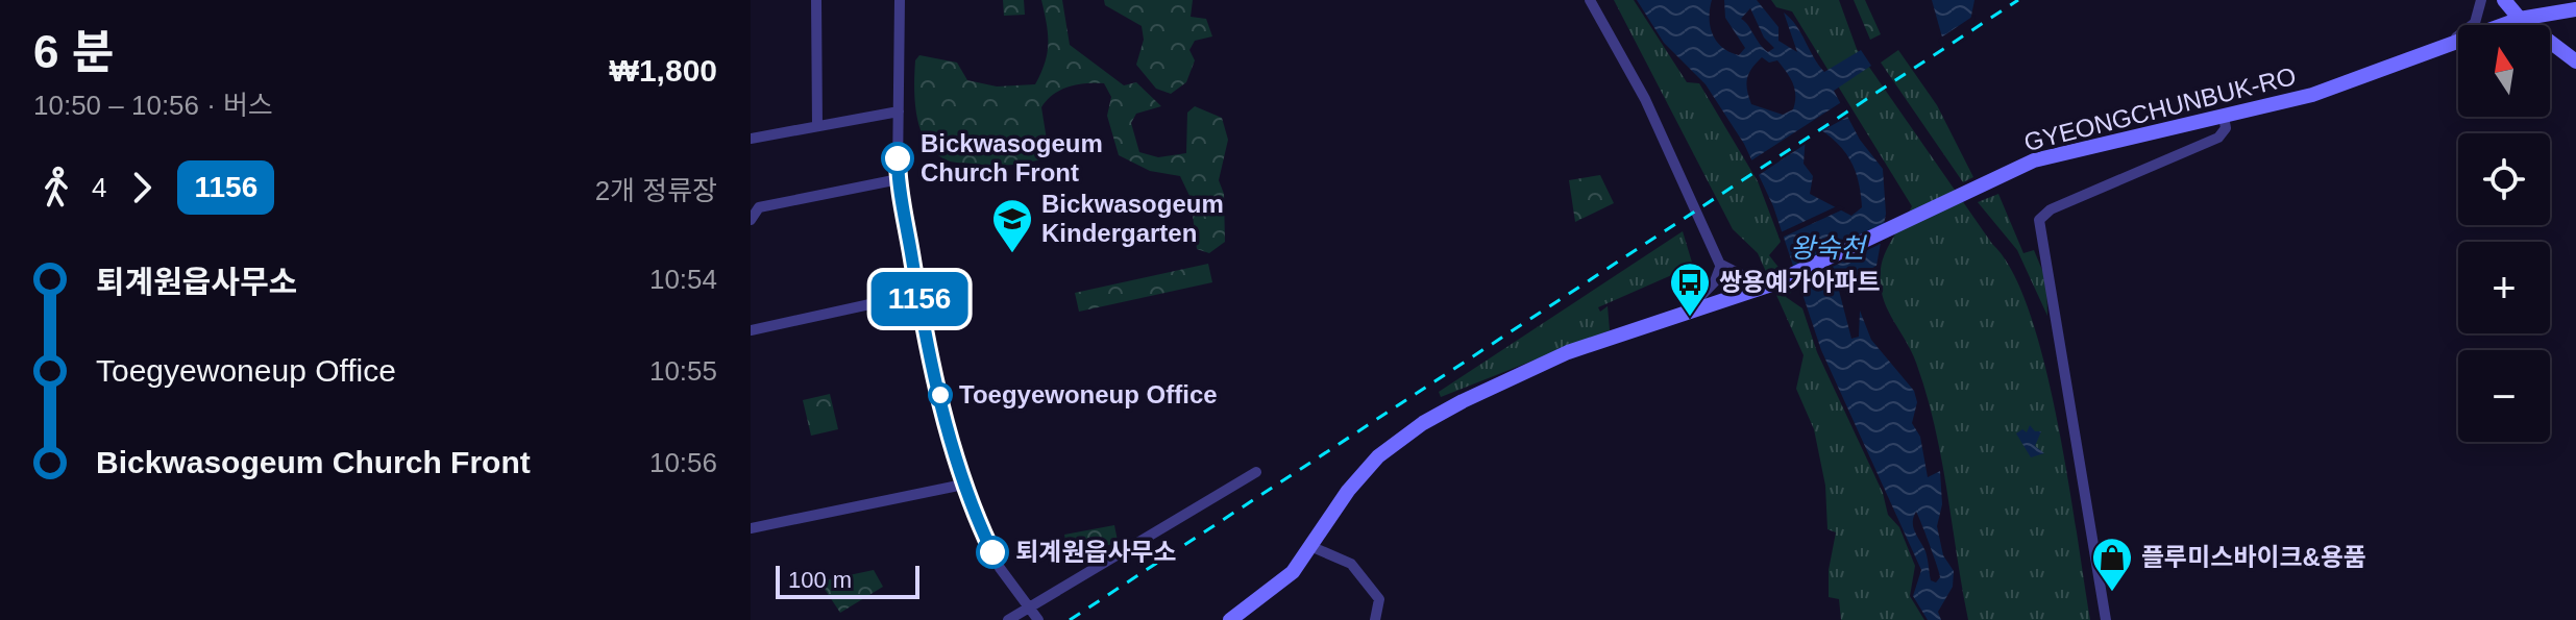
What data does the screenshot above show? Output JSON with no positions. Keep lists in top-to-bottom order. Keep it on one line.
{"streets":{"street":["GYEONGCHUNBUK-RO"]},"water":["왕숙천"],"places":{"other":["Bickwasogeum Church Front","Toegyewoneup Office","퇴계원읍사무소"],"school or university":["Bickwasogeum Kindergarten"],"bus stop":["쌍용예가아파트"],"shop":["플루미스바이크&용품"]},"lines":["bus line 1156"],"scale_bar":"100 m","north":"top","page":{"heading":["6 분","10:50 – 10:56 · 버스","₩1,800"],"on_map":"1156","map_buttons":["+","−"],"legs":["4","1156","2개 정류장"],"list":[{"name":"퇴계원읍사무소","value":"10:54"},{"name":"Toegyewoneup Office","value":"10:55"},{"name":"Bickwasogeum Church Front","value":"10:56"}],"scale":"100 m"}}
